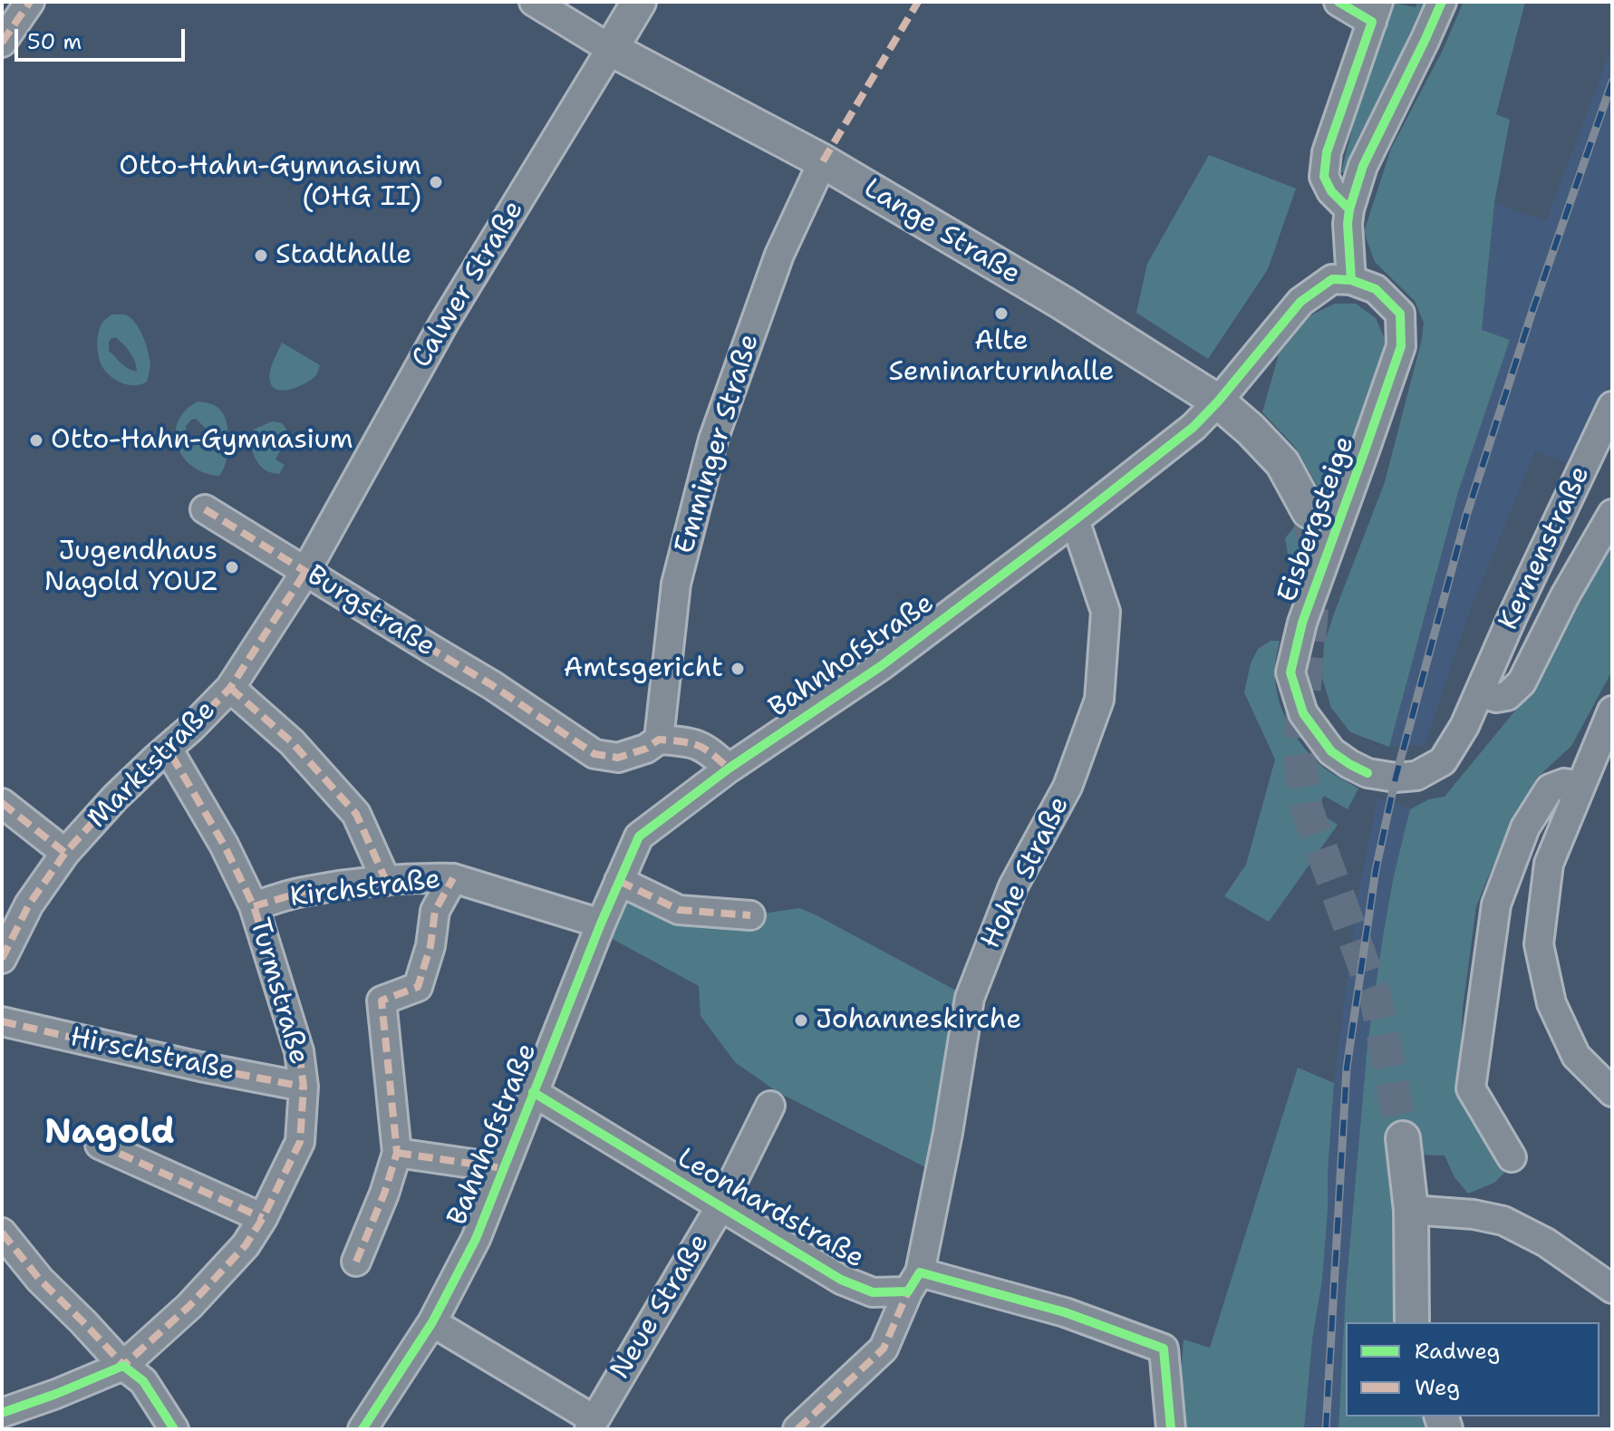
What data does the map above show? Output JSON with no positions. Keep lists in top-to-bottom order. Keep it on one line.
{"streets":{"main road":["Lange Straße","Calwer Straße"],"street":["Emminger Straße","Eisbergsteige","Kernenstraße","Burgstraße","Bahnhofstraße","Marktstraße","Hohe Straße","Kirchstraße","Turmstraße","Hirschstraße","Leonhardstraße","Neue Straße"]},"crossings":[["Lange Straße","Calwer Straße"],["Lange Straße","Emminger Straße"],["Lange Straße","Bahnhofstraße"],["Calwer Straße","Burgstraße"],["Calwer Straße","Marktstraße"],["Emminger Straße","Burgstraße"],["Eisbergsteige","Kernenstraße"],["Eisbergsteige","Bahnhofstraße"],["Burgstraße","Marktstraße"],["Bahnhofstraße","Hohe Straße"],["Bahnhofstraße","Kirchstraße"],["Bahnhofstraße","Leonhardstraße"],["Marktstraße","Turmstraße"],["Hohe Straße","Leonhardstraße"],["Kirchstraße","Turmstraße"],["Turmstraße","Hirschstraße"],["Leonhardstraße","Neue Straße"]],"districts":["Nagold"],"places":["Otto-Hahn-Gymnasium (OHG II)","Stadthalle","Alte Seminarturnhalle","Otto-Hahn-Gymnasium","Jugendhaus Nagold YOUZ","Amtsgericht","Johanneskirche"],"legend":["Radweg","Weg"],"scale_bar":"50 m"}
